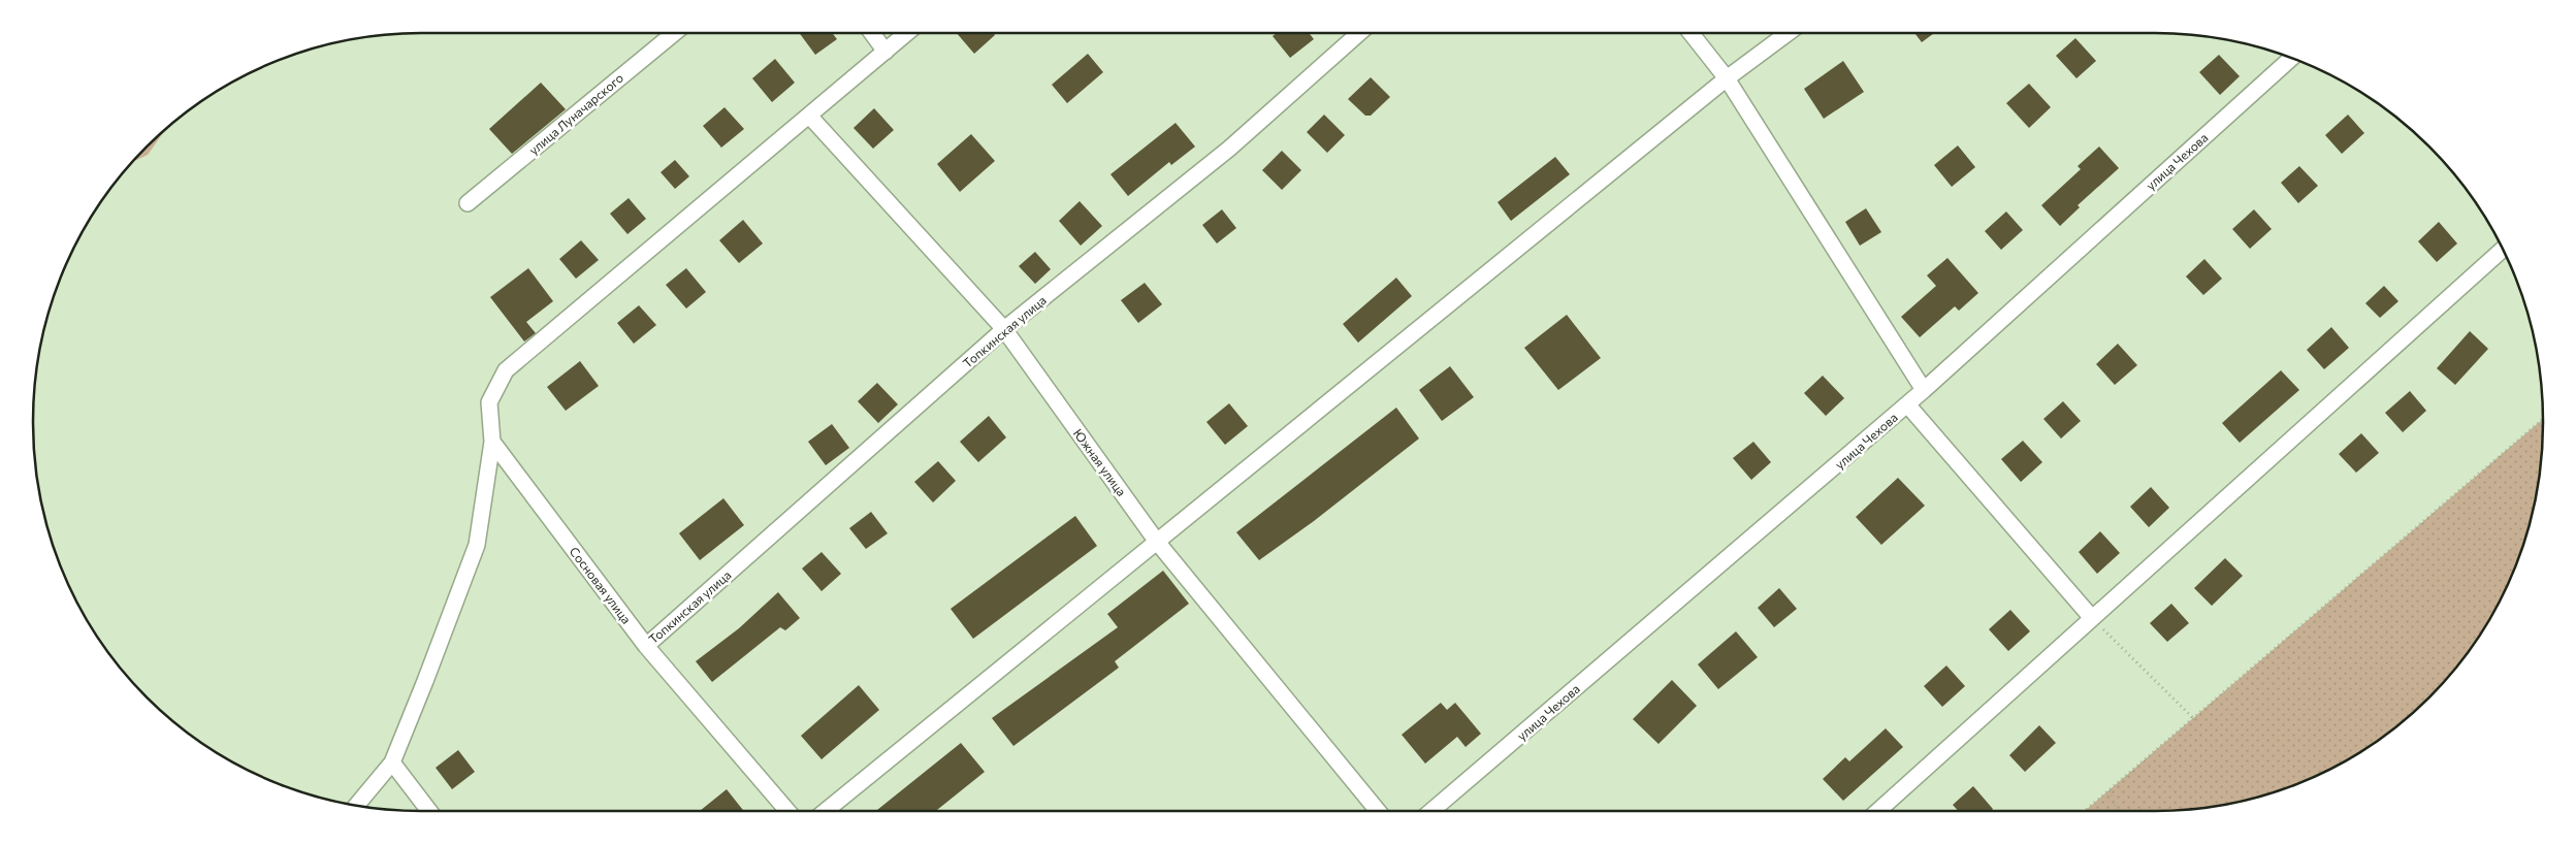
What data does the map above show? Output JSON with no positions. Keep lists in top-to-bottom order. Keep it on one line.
{"streets":{"street":["улица Луначарского","улица Чехова","Топкинская улица","Южная улица","Сосновая улица"]},"crossings":[["Топкинская улица","Южная улица"],["Топкинская улица","Сосновая улица"]]}
